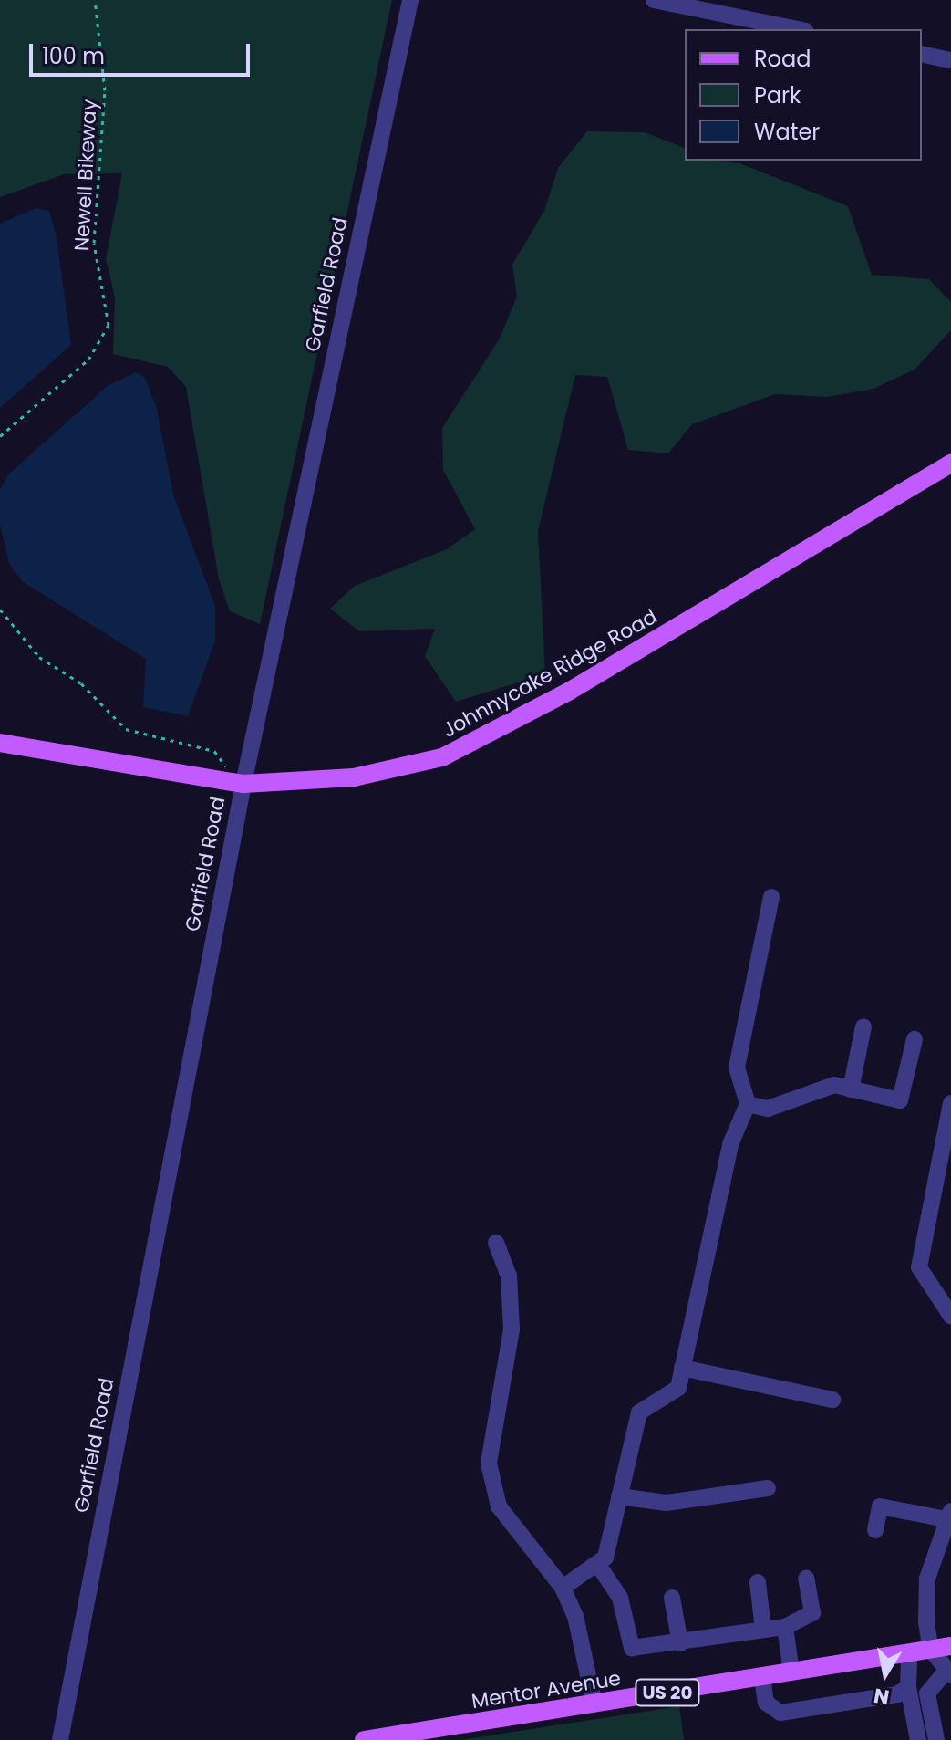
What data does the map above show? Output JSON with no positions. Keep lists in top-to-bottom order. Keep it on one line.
{"streets":{"main road":["Johnnycake Ridge Road","Mentor Avenue","US 20"],"street":["Garfield Road"],"path":["Newell Bikeway"]},"crossings":[["Garfield Road","Johnnycake Ridge Road"]],"legend":["Road","Park","Water"],"scale_bar":"100 m","north":"bottom"}
